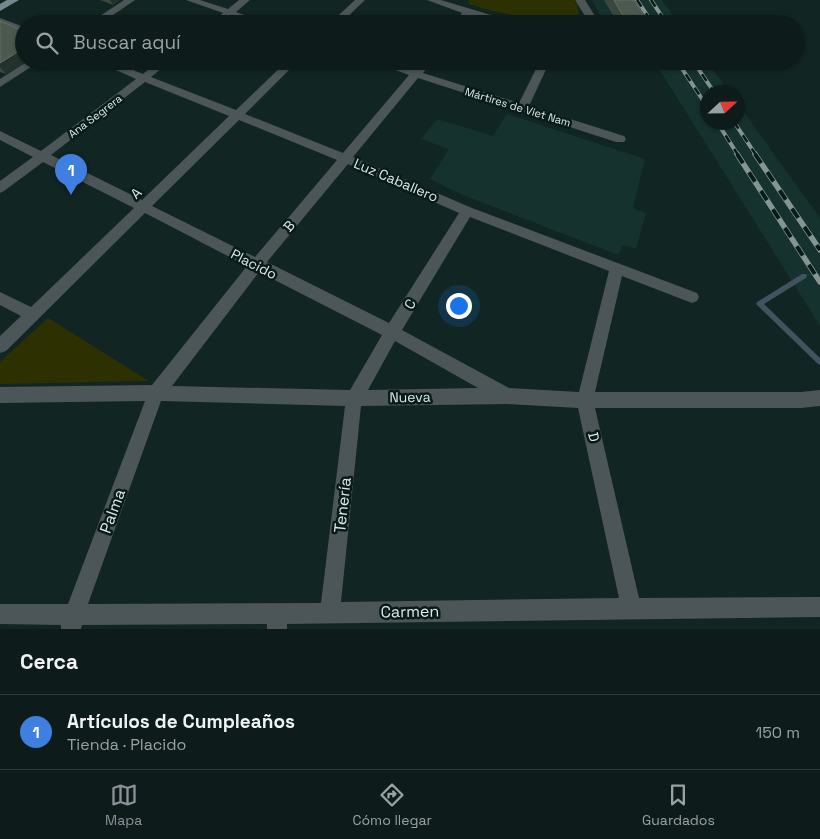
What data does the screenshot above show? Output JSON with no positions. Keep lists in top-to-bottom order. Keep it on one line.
{"streets":{"street":["Mártires de Viet Nam","Ana Segrera","Luz Caballero","A","B","Placido","C","Nueva","D","Tenería","Palma","Carmen"]},"crossings":[["Mártires de Viet Nam","B"],["Ana Segrera","Luz Caballero"],["Ana Segrera","Placido"],["Luz Caballero","A"],["Luz Caballero","B"],["Luz Caballero","C"],["Luz Caballero","D"],["A","Placido"],["B","Placido"],["B","Nueva"],["B","Palma"],["Placido","C"],["Placido","Nueva"],["C","Nueva"],["C","Tenería"],["Nueva","D"],["Nueva","Tenería"],["Nueva","Palma"],["D","Carmen"],["Tenería","Carmen"],["Palma","Carmen"]],"north":"right","page":{"search":"Buscar aquí","pins":"1","heading":"Cerca","list":[{"mark":"1","name":"Artículos de Cumpleaños","note":"Tienda · Placido","value":"150 m"}],"nav":["Mapa","Cómo llegar","Guardados"]}}
